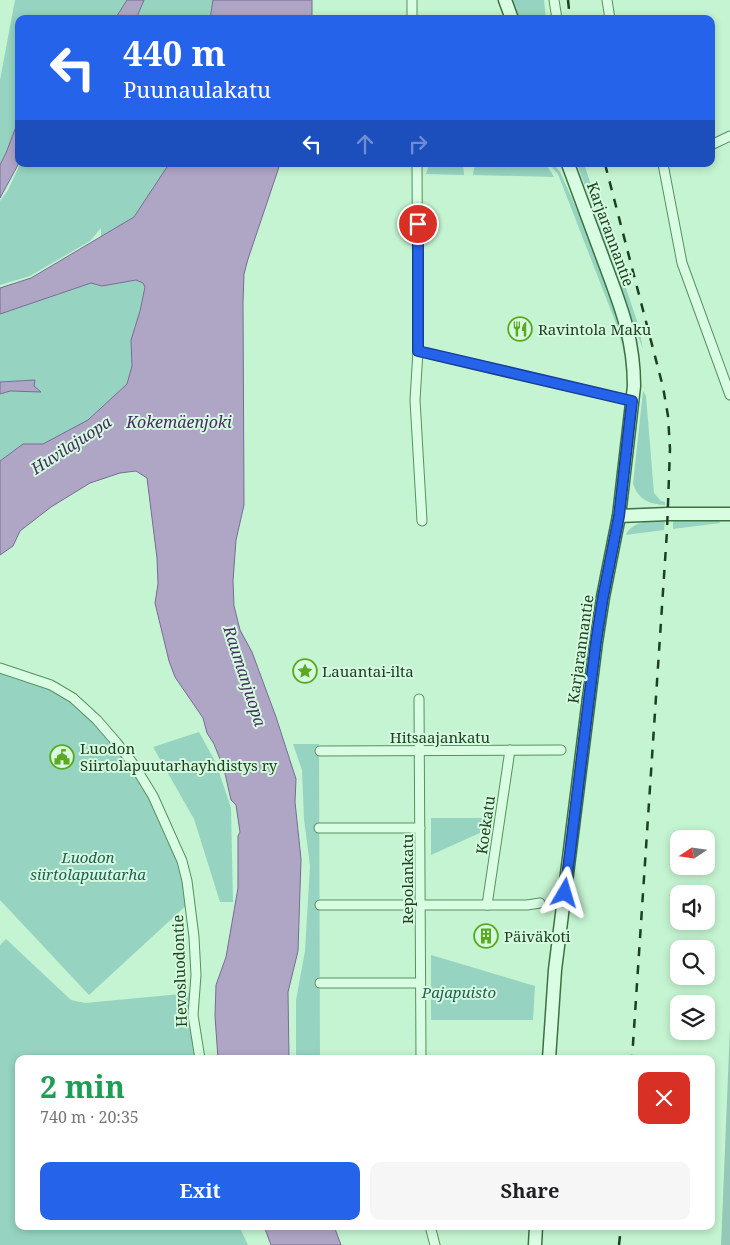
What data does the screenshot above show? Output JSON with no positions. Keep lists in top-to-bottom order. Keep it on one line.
{"streets":{"main road":["Karjarannantie"],"street":["Hitsaajankatu","Koekatu","Repolankatu","Hevosluodontie"]},"crossings":[["Hitsaajankatu","Koekatu"],["Hitsaajankatu","Repolankatu"]],"water":["Kokemäenjoki","Huvilajuopa","Raumanjuopa"],"parks":["Luodon siirtolapuutarha","Pajapuisto"],"places":{"restaurant":["Ravintola Maku"],"place":["Lauantai-ilta"],"public building":["Luodon Siirtolapuutarhayhdistys ry"],"building":["Päiväkoti"]},"north":"left","page":{"turn":["440 m","Puunaulakatu"],"heading":["2 min","740 m · 20:35"],"buttons":["Exit","Share"]}}
